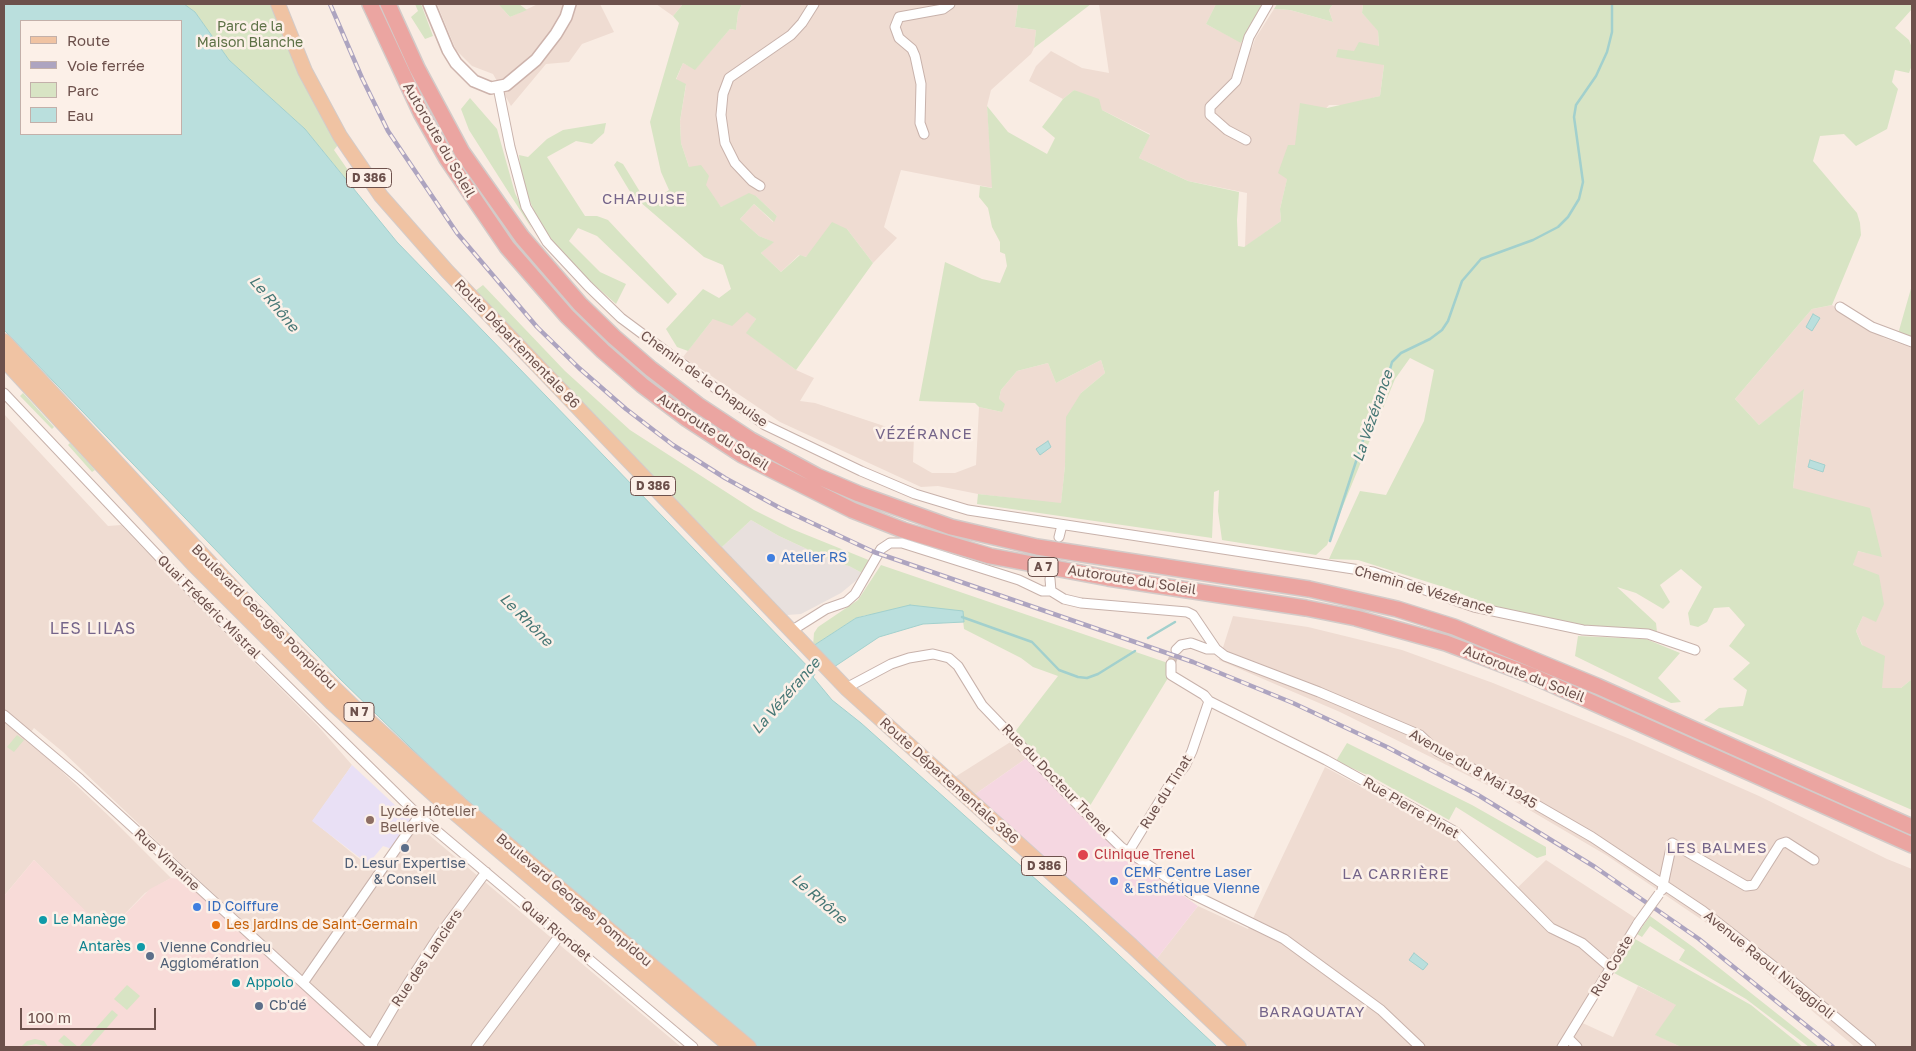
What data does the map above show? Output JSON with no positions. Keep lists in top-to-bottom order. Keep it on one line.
{"streets":{"highway":["Autoroute du Soleil","A 7"],"main road":["D 386","Route Départementale 86","Boulevard Georges Pompidou","N 7","Route Départementale 386"],"street":["Chemin de la Chapuise","Chemin de Vézérance","Quai Frédéric Mistral","Avenue du 8 Mai 1945","Rue du Docteur Trenel","Rue du Tinat","Rue Pierre Pinet","Rue Vimaine","Quai Riondet","Rue des Lanciers","Avenue Raoul Nivaggioli","Rue Coste"]},"crossings":[["Route Départementale 86","Route Départementale 386"],["Chemin de la Chapuise","Chemin de Vézérance"],["Quai Frédéric Mistral","Quai Riondet"],["Avenue du 8 Mai 1945","Avenue Raoul Nivaggioli"],["Avenue du 8 Mai 1945","Rue Coste"],["Rue du Docteur Trenel","Route Départementale 386"],["Rue du Docteur Trenel","Rue du Tinat"],["Rue du Tinat","Rue Pierre Pinet"],["Rue Pierre Pinet","Rue Coste"],["Rue Vimaine","Rue des Lanciers"],["Quai Riondet","Rue des Lanciers"],["Avenue Raoul Nivaggioli","Rue Coste"]],"districts":["CHAPUISE","VÉZÉRANCE","LES LILAS","LES BALMES","LA CARRIÈRE","BARAQUATAY"],"water":["Le Rhône","La Vézérance"],"parks":["Parc de la Maison Blanche"],"places":["Atelier RS","Lycée Hôtelier Bellerive","D. Lesur Expertise & Conseil","Clinique Trenel","CEMF Centre Laser & Esthétique Vienne","ID Coiffure","Le Manège","Les jardins de Saint-Germain","Antarès","Vienne Condrieu Agglomération","Appolo","Cb'dé"],"legend":["Route","Voie ferrée","Parc","Eau"],"scale_bar":"100 m"}
